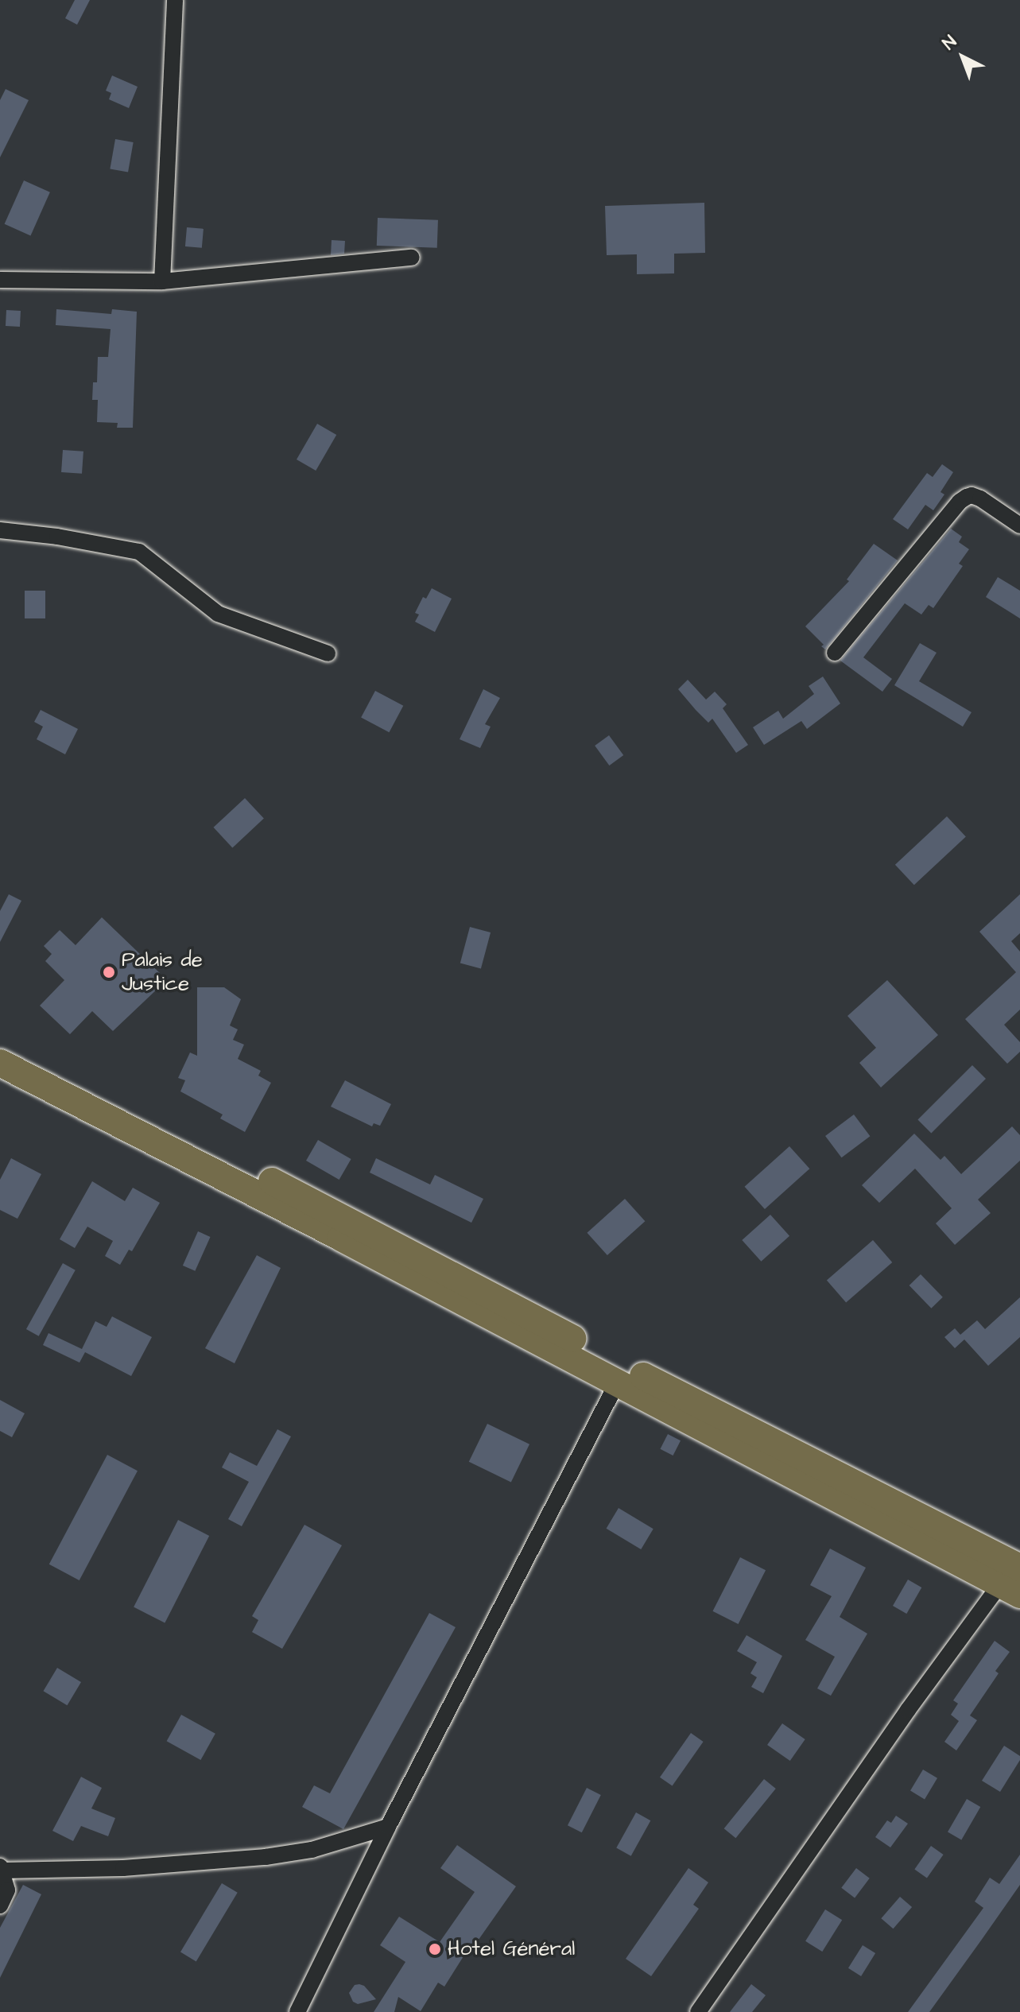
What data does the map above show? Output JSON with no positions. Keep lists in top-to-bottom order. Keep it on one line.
{"places":["Palais de Justice","Hotel Général"],"north":"top left"}
